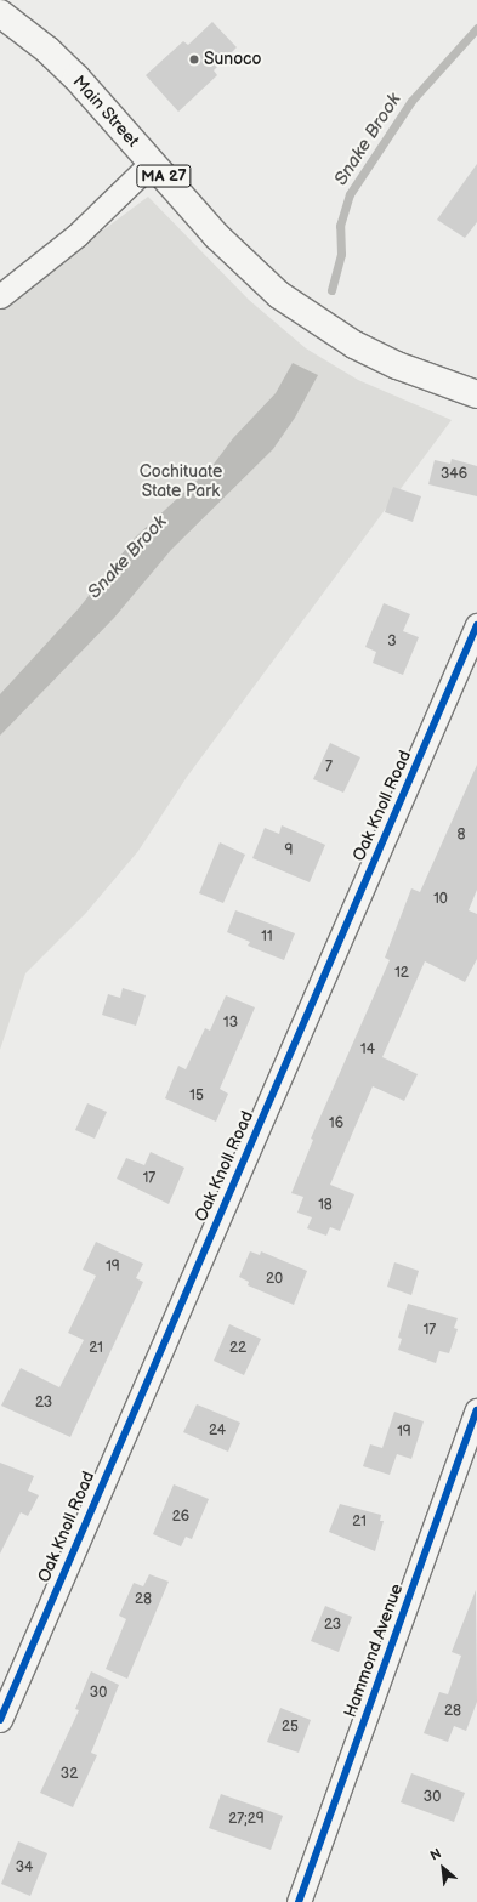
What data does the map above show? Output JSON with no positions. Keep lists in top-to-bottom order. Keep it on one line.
{"streets":{"main road":["Main Street","MA 27"],"street":["Oak Knoll Road","Hammond Avenue"]},"water":["Snake Brook"],"parks":["Cochituate State Park"],"places":["Sunoco"],"house_numbers":["346","3","7","8","9","10","11","12","13","14","15","16","17","18","19","20","17","21","22","23","24","19","26","21","28","23","30","28","25","32","30","27;29","34"],"north":"top left"}
